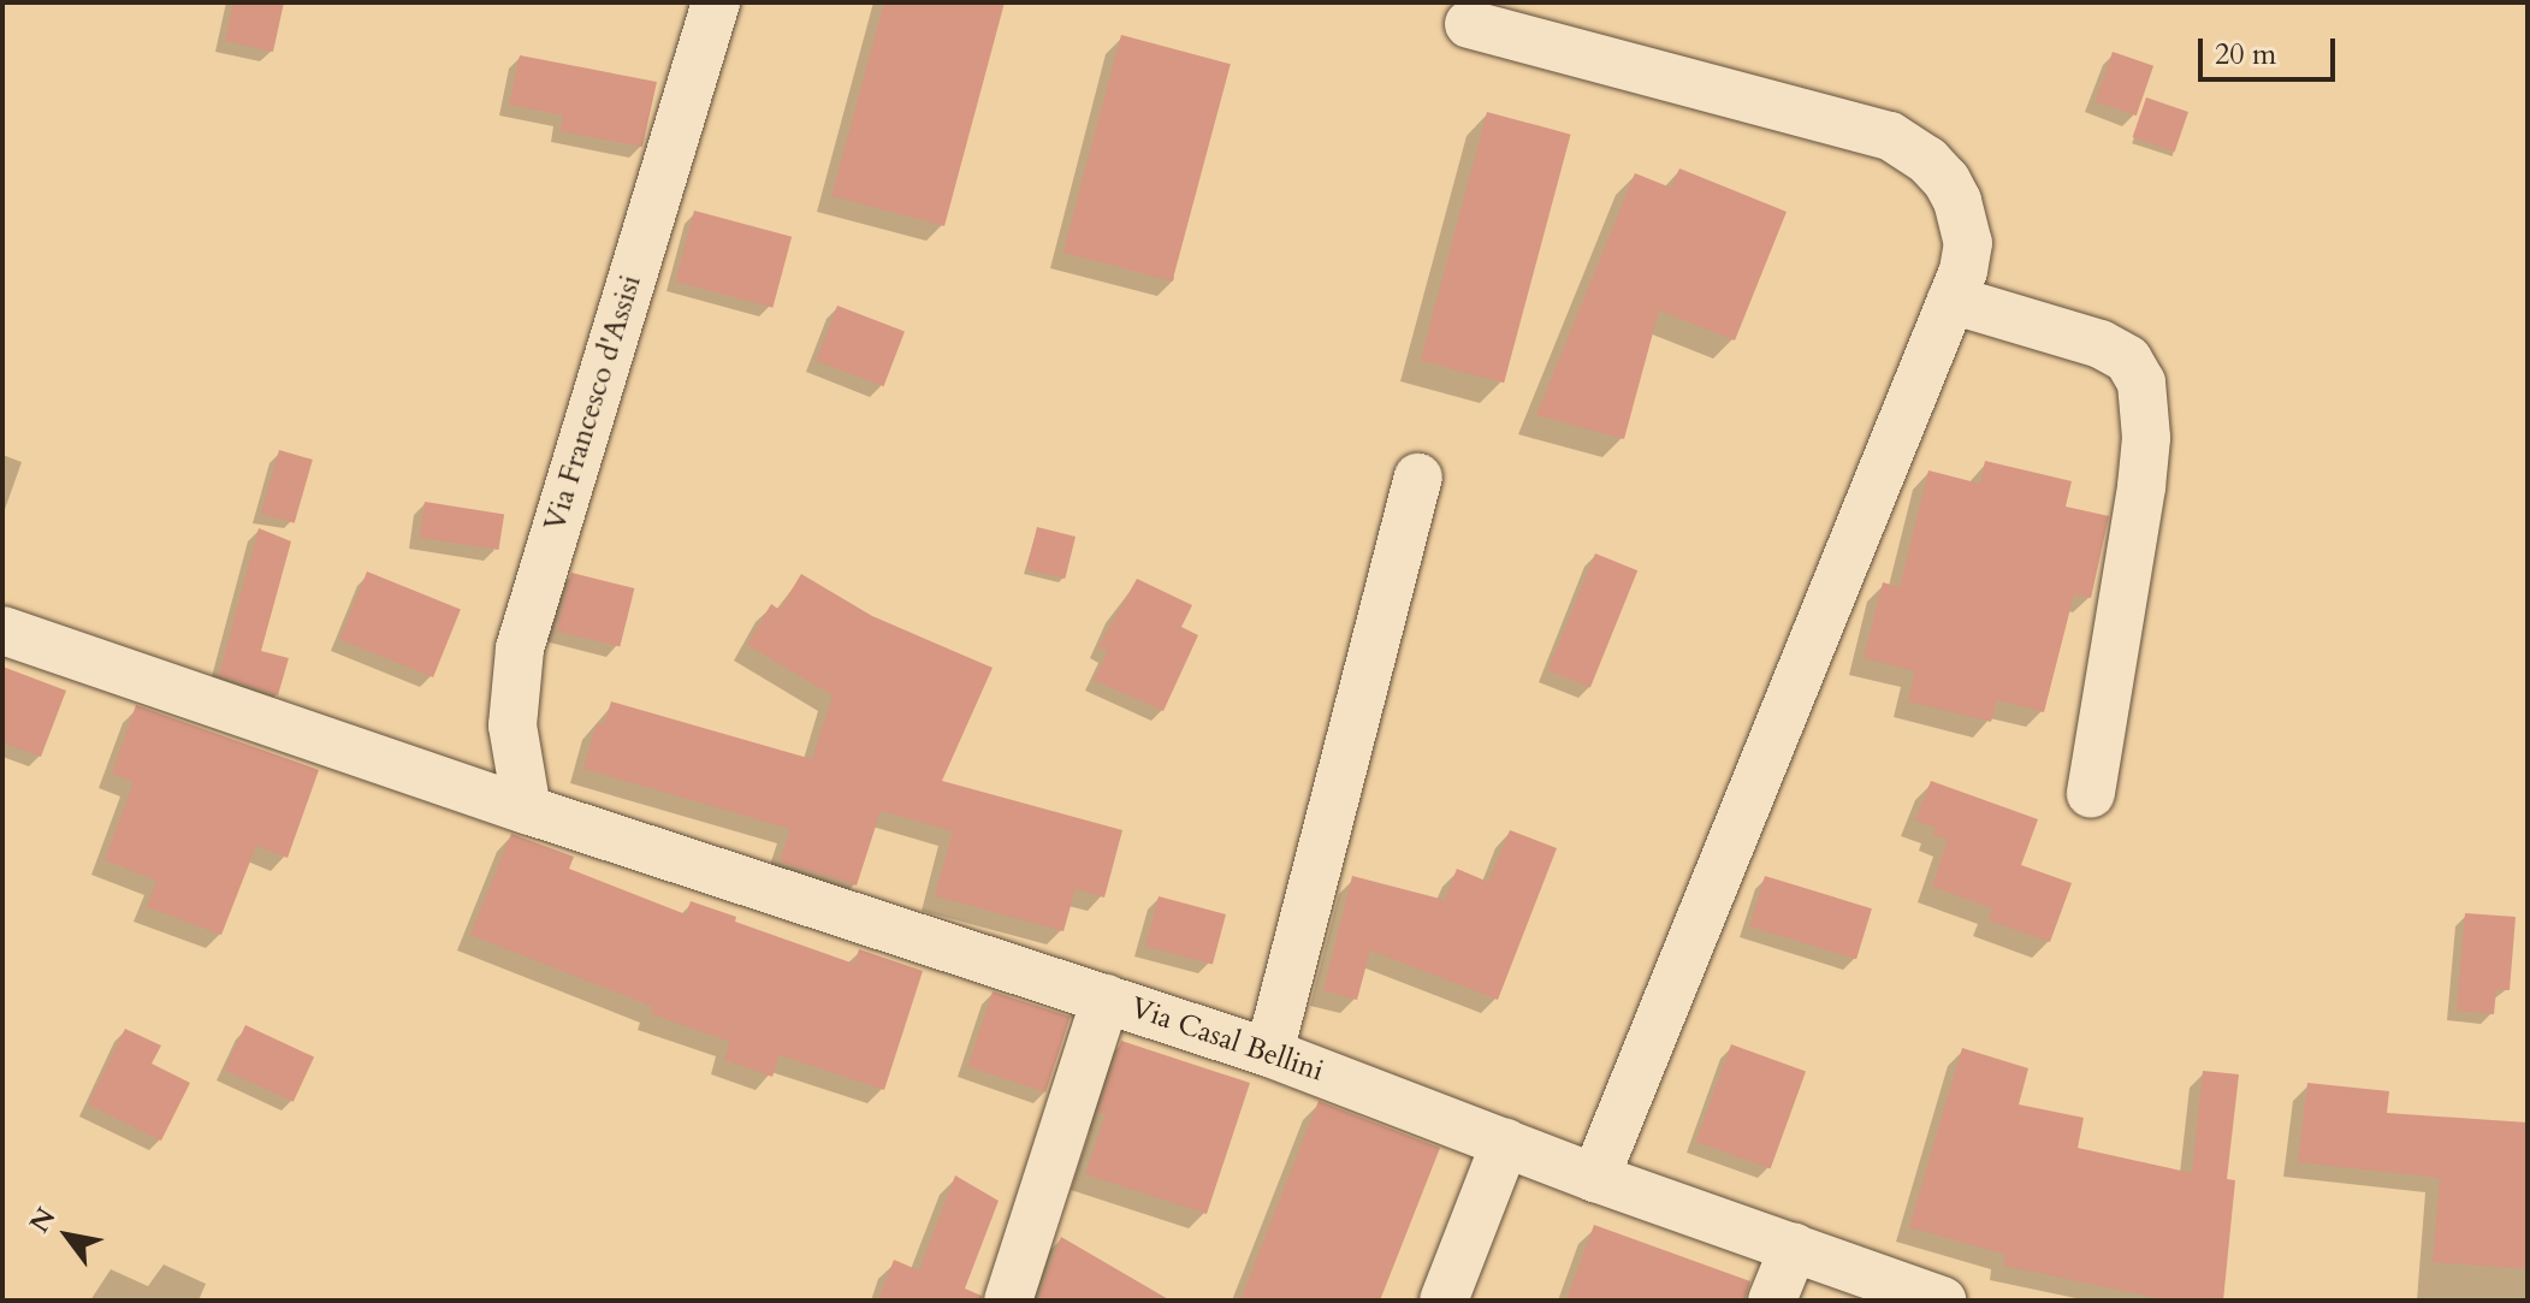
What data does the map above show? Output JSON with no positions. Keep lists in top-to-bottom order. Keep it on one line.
{"streets":{"street":["Via Francesco d'Assisi","Via Casal Bellini"]},"crossings":[["Via Francesco d'Assisi","Via Casal Bellini"]],"scale_bar":"20 m","north":"top left"}
